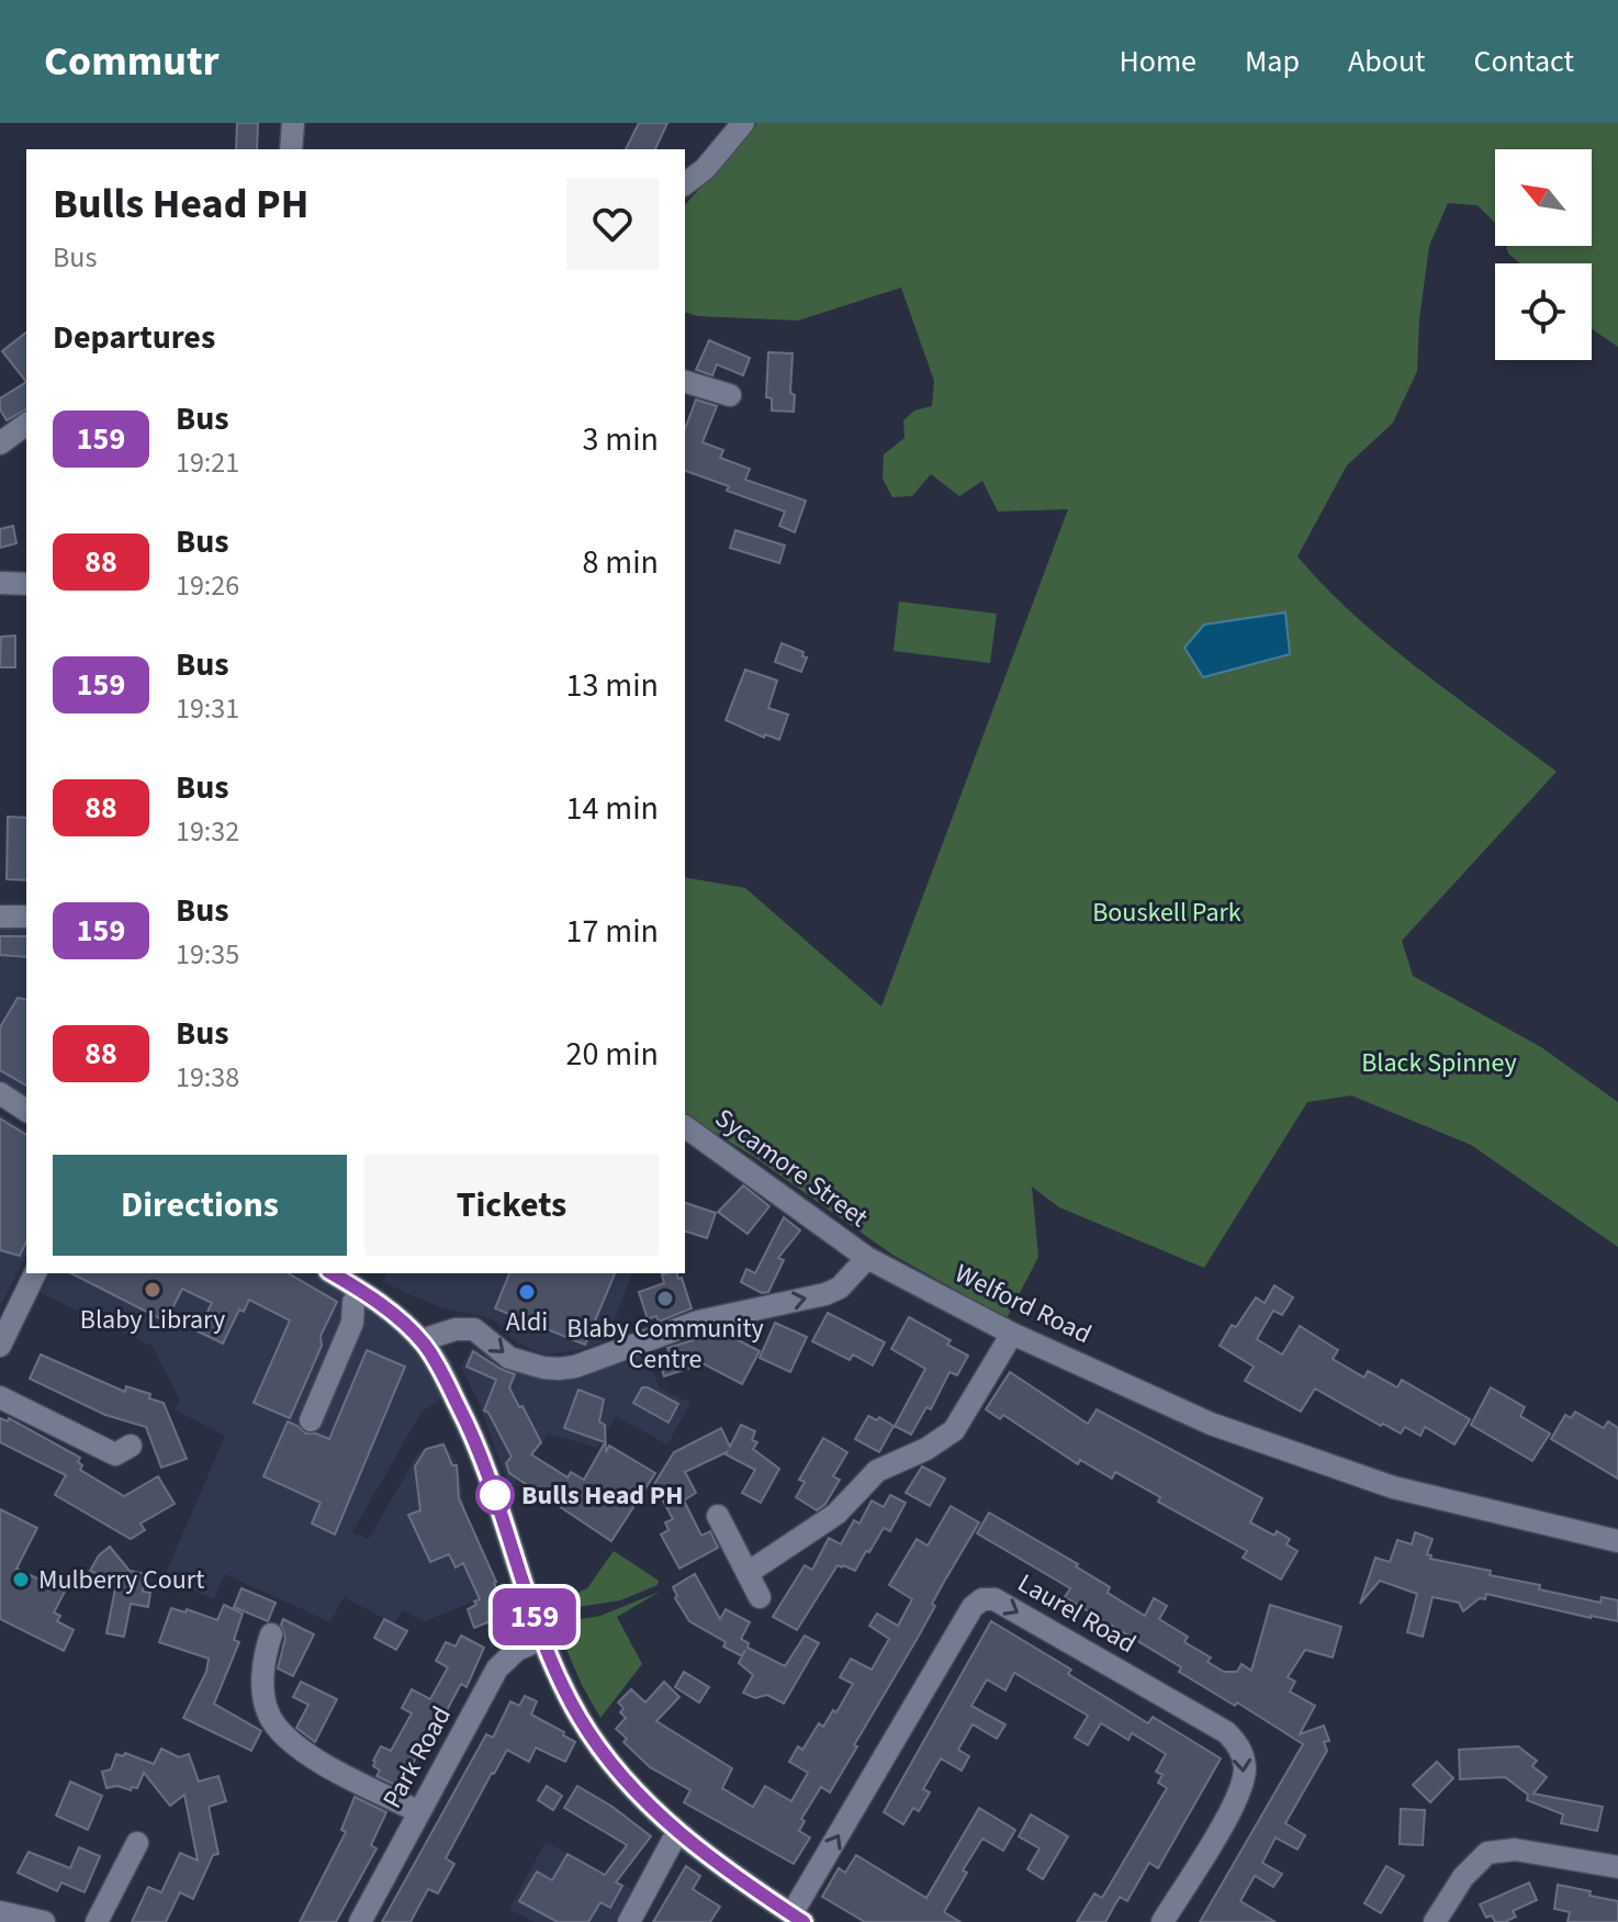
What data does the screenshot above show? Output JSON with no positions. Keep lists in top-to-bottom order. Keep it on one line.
{"streets":{"street":["Sycamore Street","Welford Road","Laurel Road","Park Road"]},"crossings":[["Sycamore Street","Welford Road"]],"parks":["Bouskell Park","Black Spinney"],"places":["Blaby Library","Aldi","Blaby Community Centre","Bulls Head PH","Mulberry Court"],"lines":["bus line 159"],"north":"top left","page":{"header":"Commutr","nav":["Home","Map","About","Contact"],"on_map":"159","heading":[["Bulls Head PH","Bus"],"Departures"],"list":[{"mark":"159","name":"Bus","note":"19:21","value":"3 min"},{"mark":"88","name":"Bus","note":"19:26","value":"8 min"},{"mark":"159","name":"Bus","note":"19:31","value":"13 min"},{"mark":"88","name":"Bus","note":"19:32","value":"14 min"},{"mark":"159","name":"Bus","note":"19:35","value":"17 min"},{"mark":"88","name":"Bus","note":"19:38","value":"20 min"}],"buttons":["Directions","Tickets"]}}
